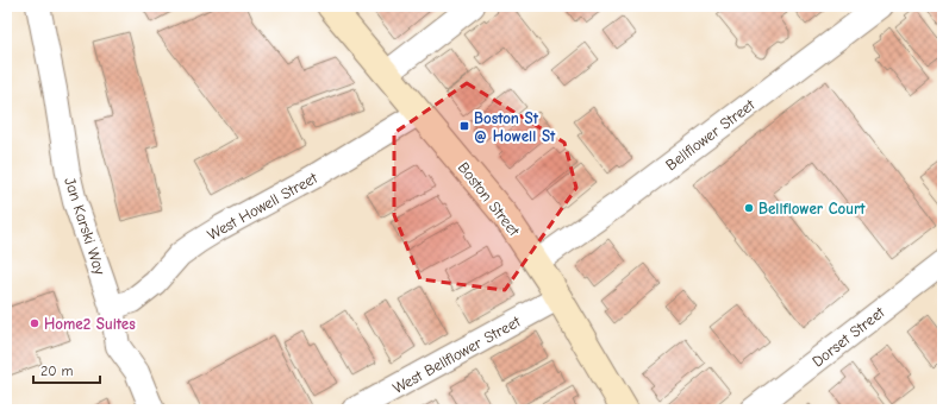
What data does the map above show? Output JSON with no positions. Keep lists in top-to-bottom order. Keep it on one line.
{"streets":{"main road":["Boston Street"],"street":["Bellflower Street","West Howell Street","Jan Karski Way","Dorset Street","West Bellflower Street"]},"crossings":[["Bellflower Street","Boston Street"],["Boston Street","West Howell Street"],["Boston Street","West Bellflower Street"],["West Howell Street","Jan Karski Way"]],"places":{"transit":["Boston St @ Howell St"],"other":["Bellflower Court","Home2 Suites"]},"scale_bar":"20 m"}
